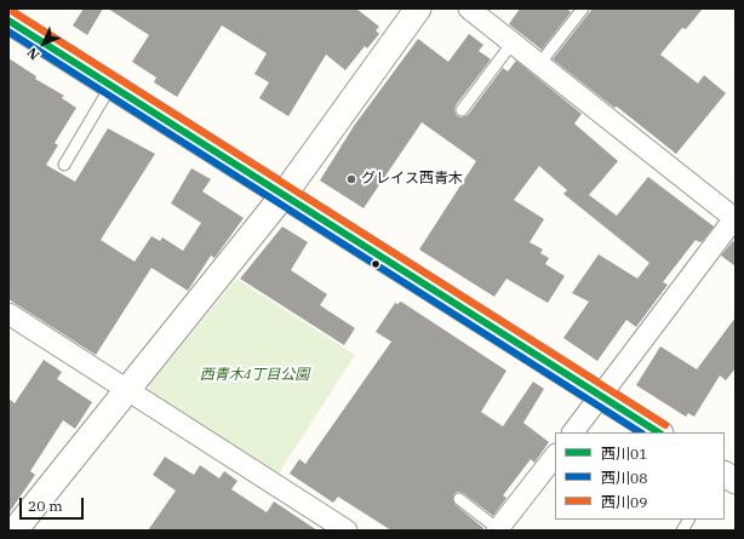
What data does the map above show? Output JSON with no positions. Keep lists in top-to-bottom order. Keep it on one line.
{"parks":["西青木4丁目公園"],"places":["グレイス西青木"],"lines":["transit line 西川09","transit line 西川01","transit line 西川08"],"legend":["西川01","西川08","西川09"],"scale_bar":"20 m","north":"bottom left"}
